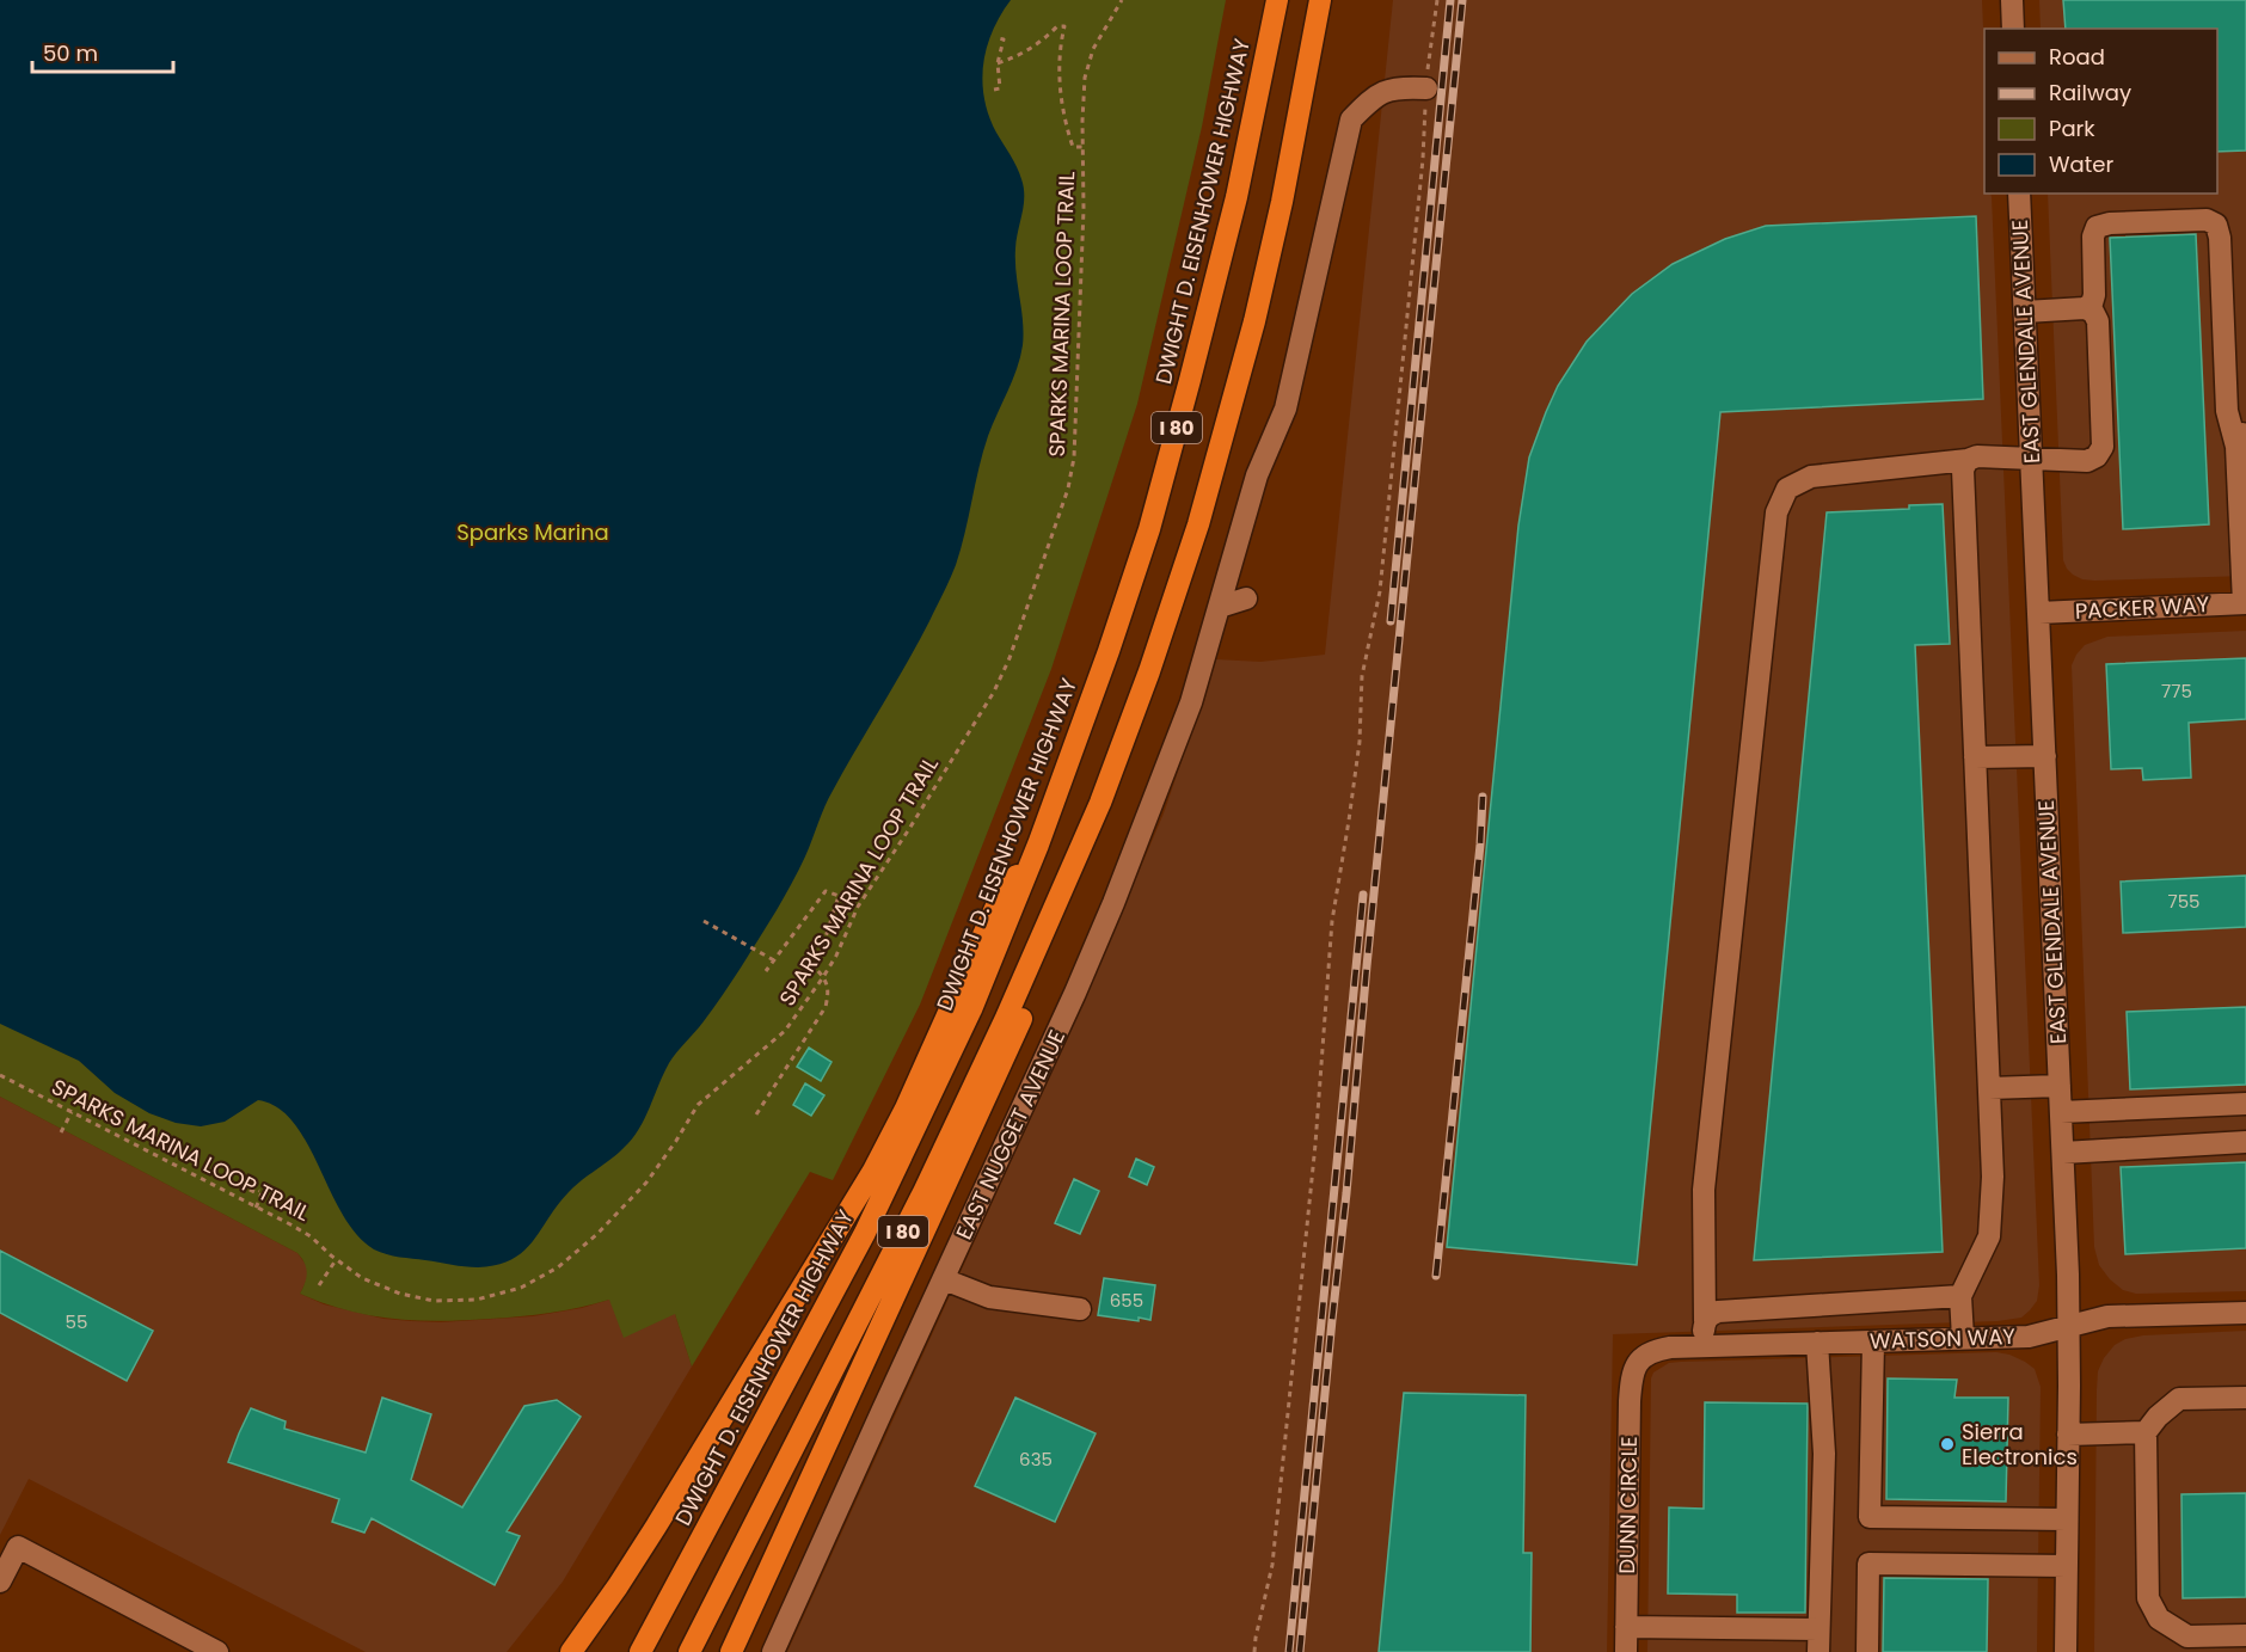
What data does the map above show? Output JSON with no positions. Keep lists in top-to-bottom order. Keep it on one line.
{"streets":{"highway":["DWIGHT D. EISENHOWER HIGHWAY","I 80"],"street":["EAST GLENDALE AVENUE","PACKER WAY","EAST NUGGET AVENUE","WATSON WAY","DUNN CIRCLE"],"path":["SPARKS MARINA LOOP TRAIL"]},"crossings":[["EAST GLENDALE AVENUE","PACKER WAY"],["EAST GLENDALE AVENUE","WATSON WAY"],["WATSON WAY","DUNN CIRCLE"]],"parks":["Sparks Marina"],"places":["Sierra Electronics"],"house_numbers":["775","755","655","55","635"],"legend":["Road","Railway","Park","Water"],"scale_bar":"50 m"}
